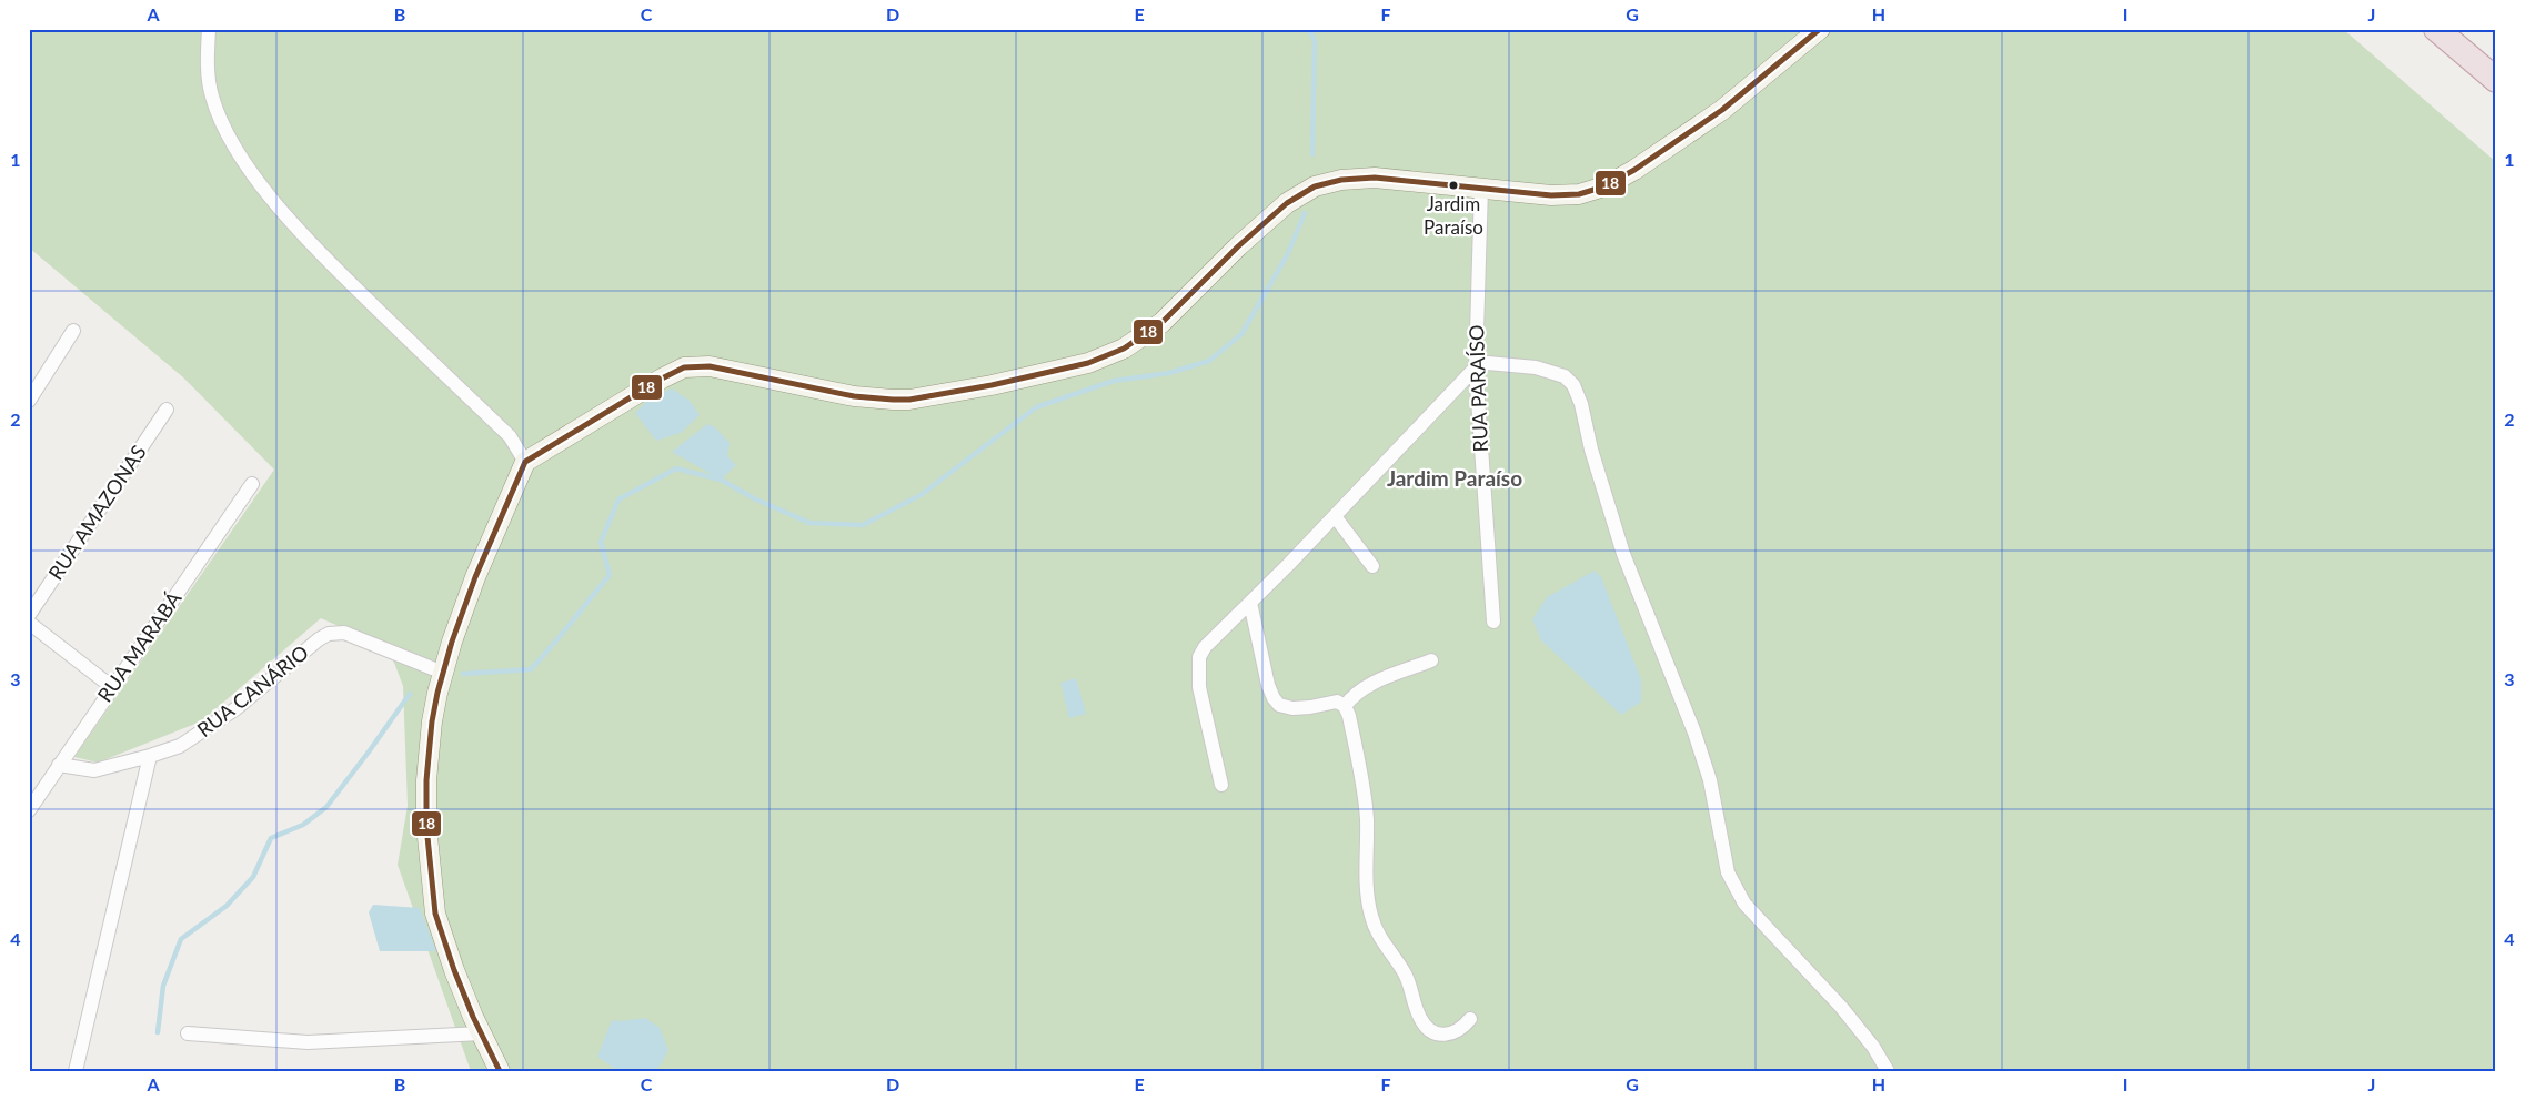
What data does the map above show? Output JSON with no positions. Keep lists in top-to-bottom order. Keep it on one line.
{"streets":{"street":["RUA PARAÍSO","RUA AMAZONAS","RUA MARABÁ","RUA CANÁRIO"]},"crossings":[["RUA MARABÁ","RUA CANÁRIO"]],"districts":["Jardim Paraíso"],"places":["Jardim Paraíso"],"lines":["transit line 18"],"grid":{"columns":["A","B","C","D","E","F","G","H","I","J"],"rows":["1","2","3","4"]}}
